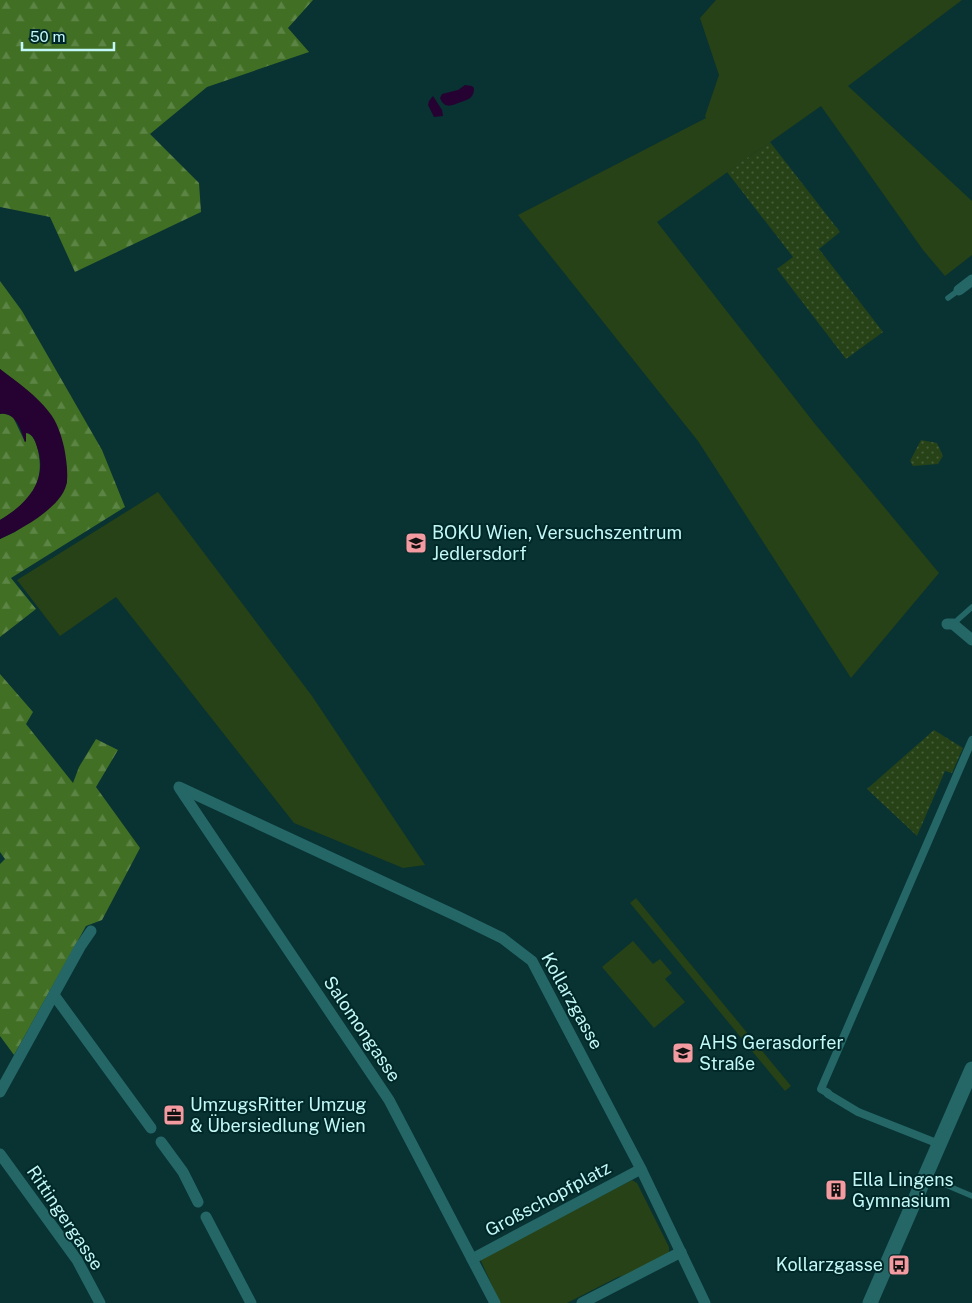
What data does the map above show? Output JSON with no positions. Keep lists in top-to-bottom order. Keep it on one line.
{"streets":{"street":["Kollarzgasse","Salomongasse","Großschopfplatz","Rittingergasse"]},"crossings":[["Kollarzgasse","Salomongasse"],["Kollarzgasse","Großschopfplatz"],["Salomongasse","Großschopfplatz"]],"places":{"school or university":["BOKU Wien, Versuchszentrum Jedlersdorf","AHS Gerasdorfer Straße"],"office":["UmzugsRitter Umzug & Übersiedlung Wien"],"building":["Ella Lingens Gymnasium"],"bus stop":["Kollarzgasse"]},"scale_bar":"50 m"}
